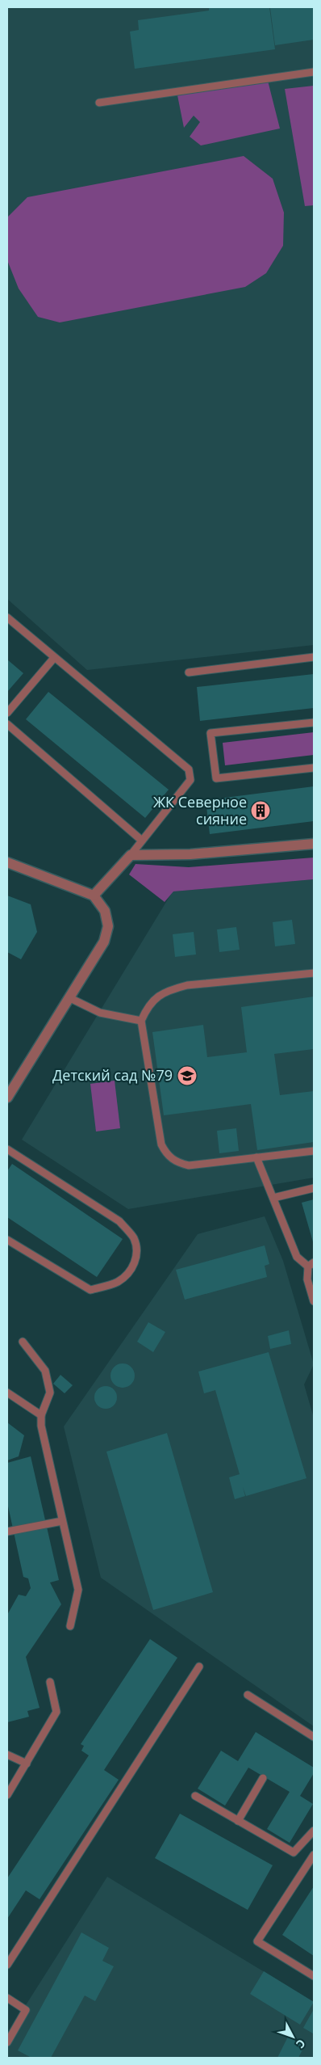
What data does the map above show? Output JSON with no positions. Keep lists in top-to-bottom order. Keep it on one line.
{"places":{"building":["ЖК Северное сияние"],"school or university":["Детский сад №79"]},"north":"bottom right"}
